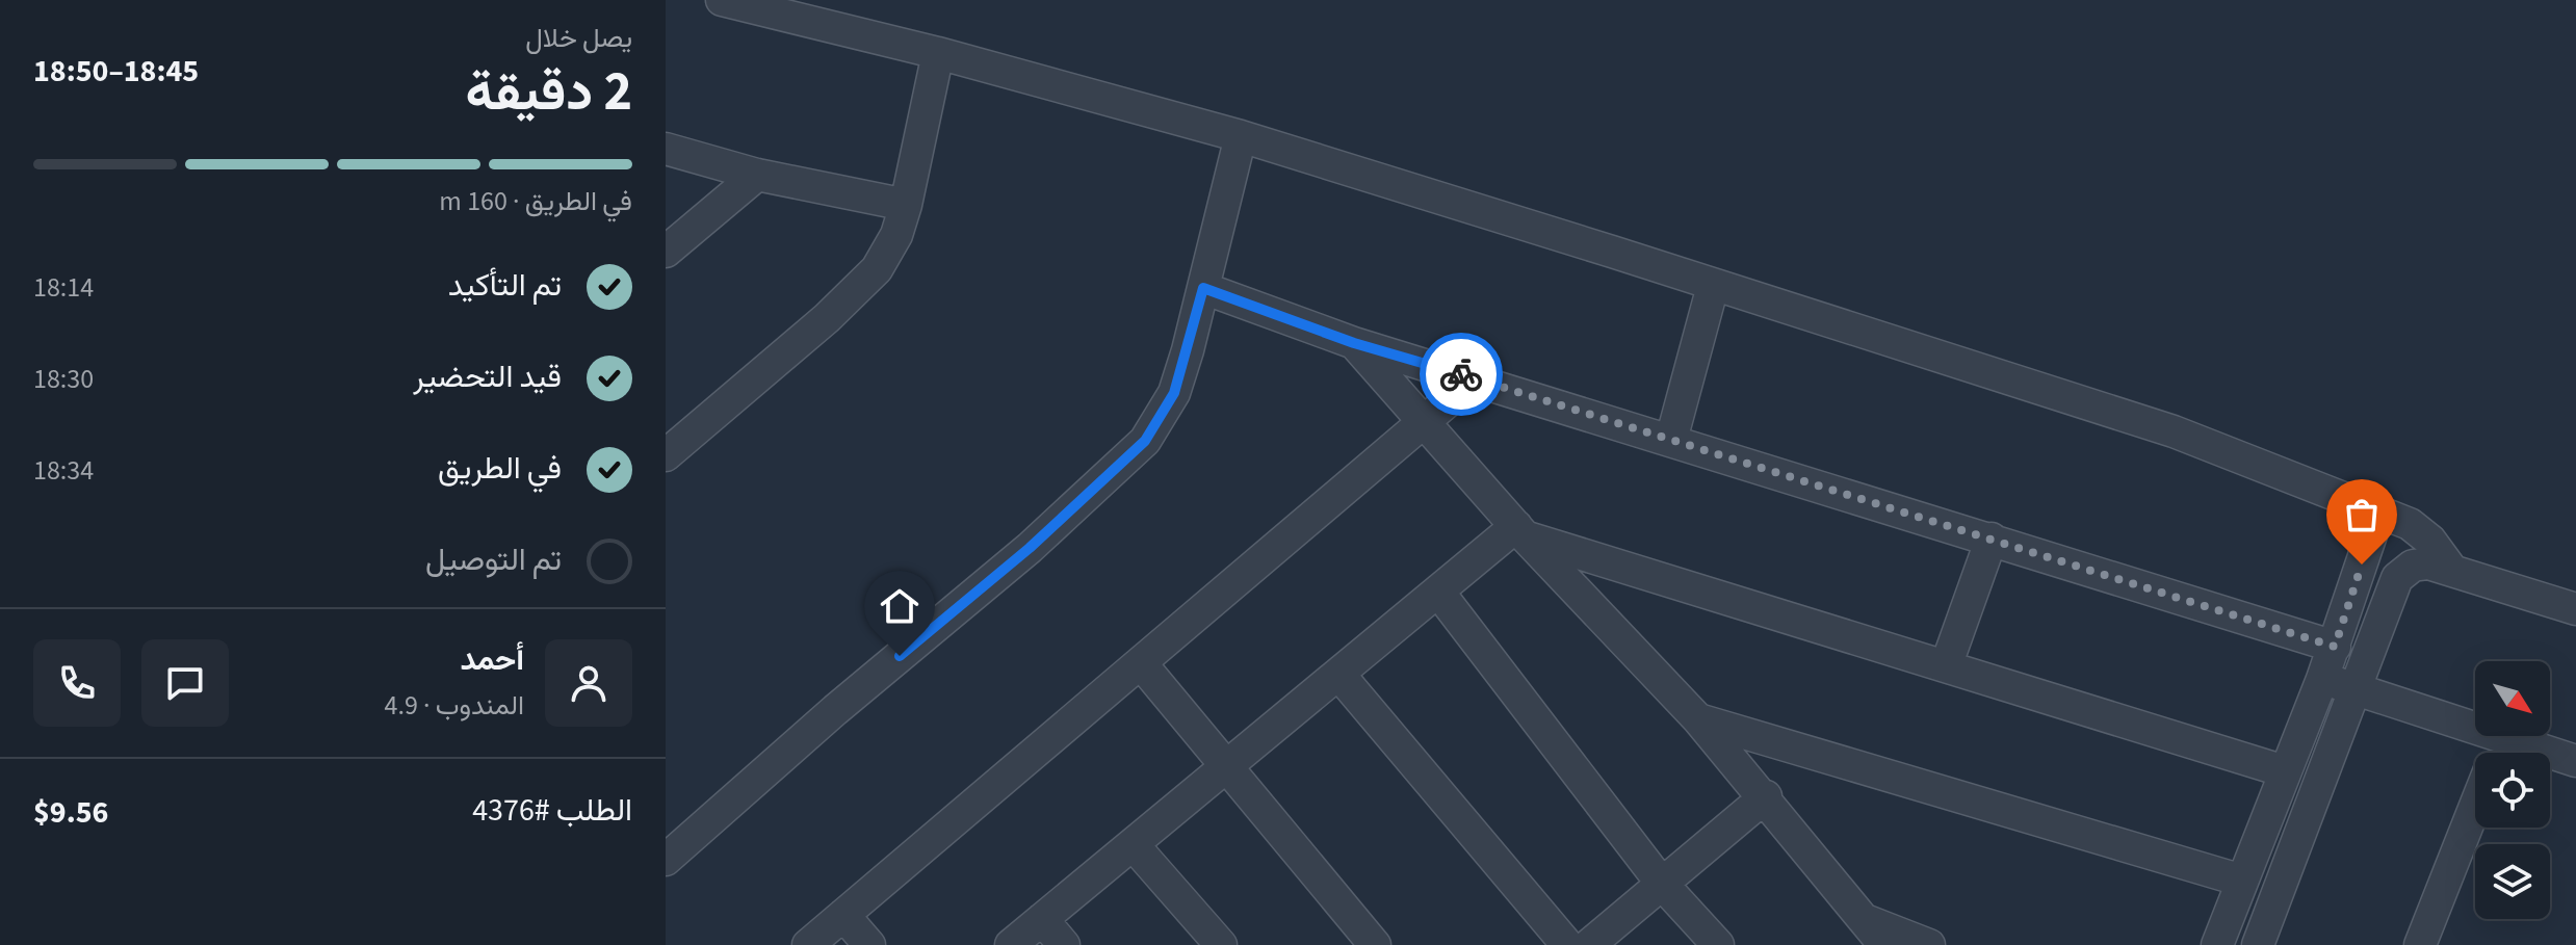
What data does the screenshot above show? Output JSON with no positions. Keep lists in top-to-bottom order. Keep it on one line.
{"north":"bottom right","page":{"heading":["2 دقيقة","يصل خلال","18:45–18:50"],"panel":["أحمد","المندوب · 4.9","الطلب #4376","$9.56"],"bar":"في الطريق · 160 m","list":[["تم التأكيد","18:14"],["قيد التحضير","18:30"],["في الطريق","18:34"],"تم التوصيل"]}}
